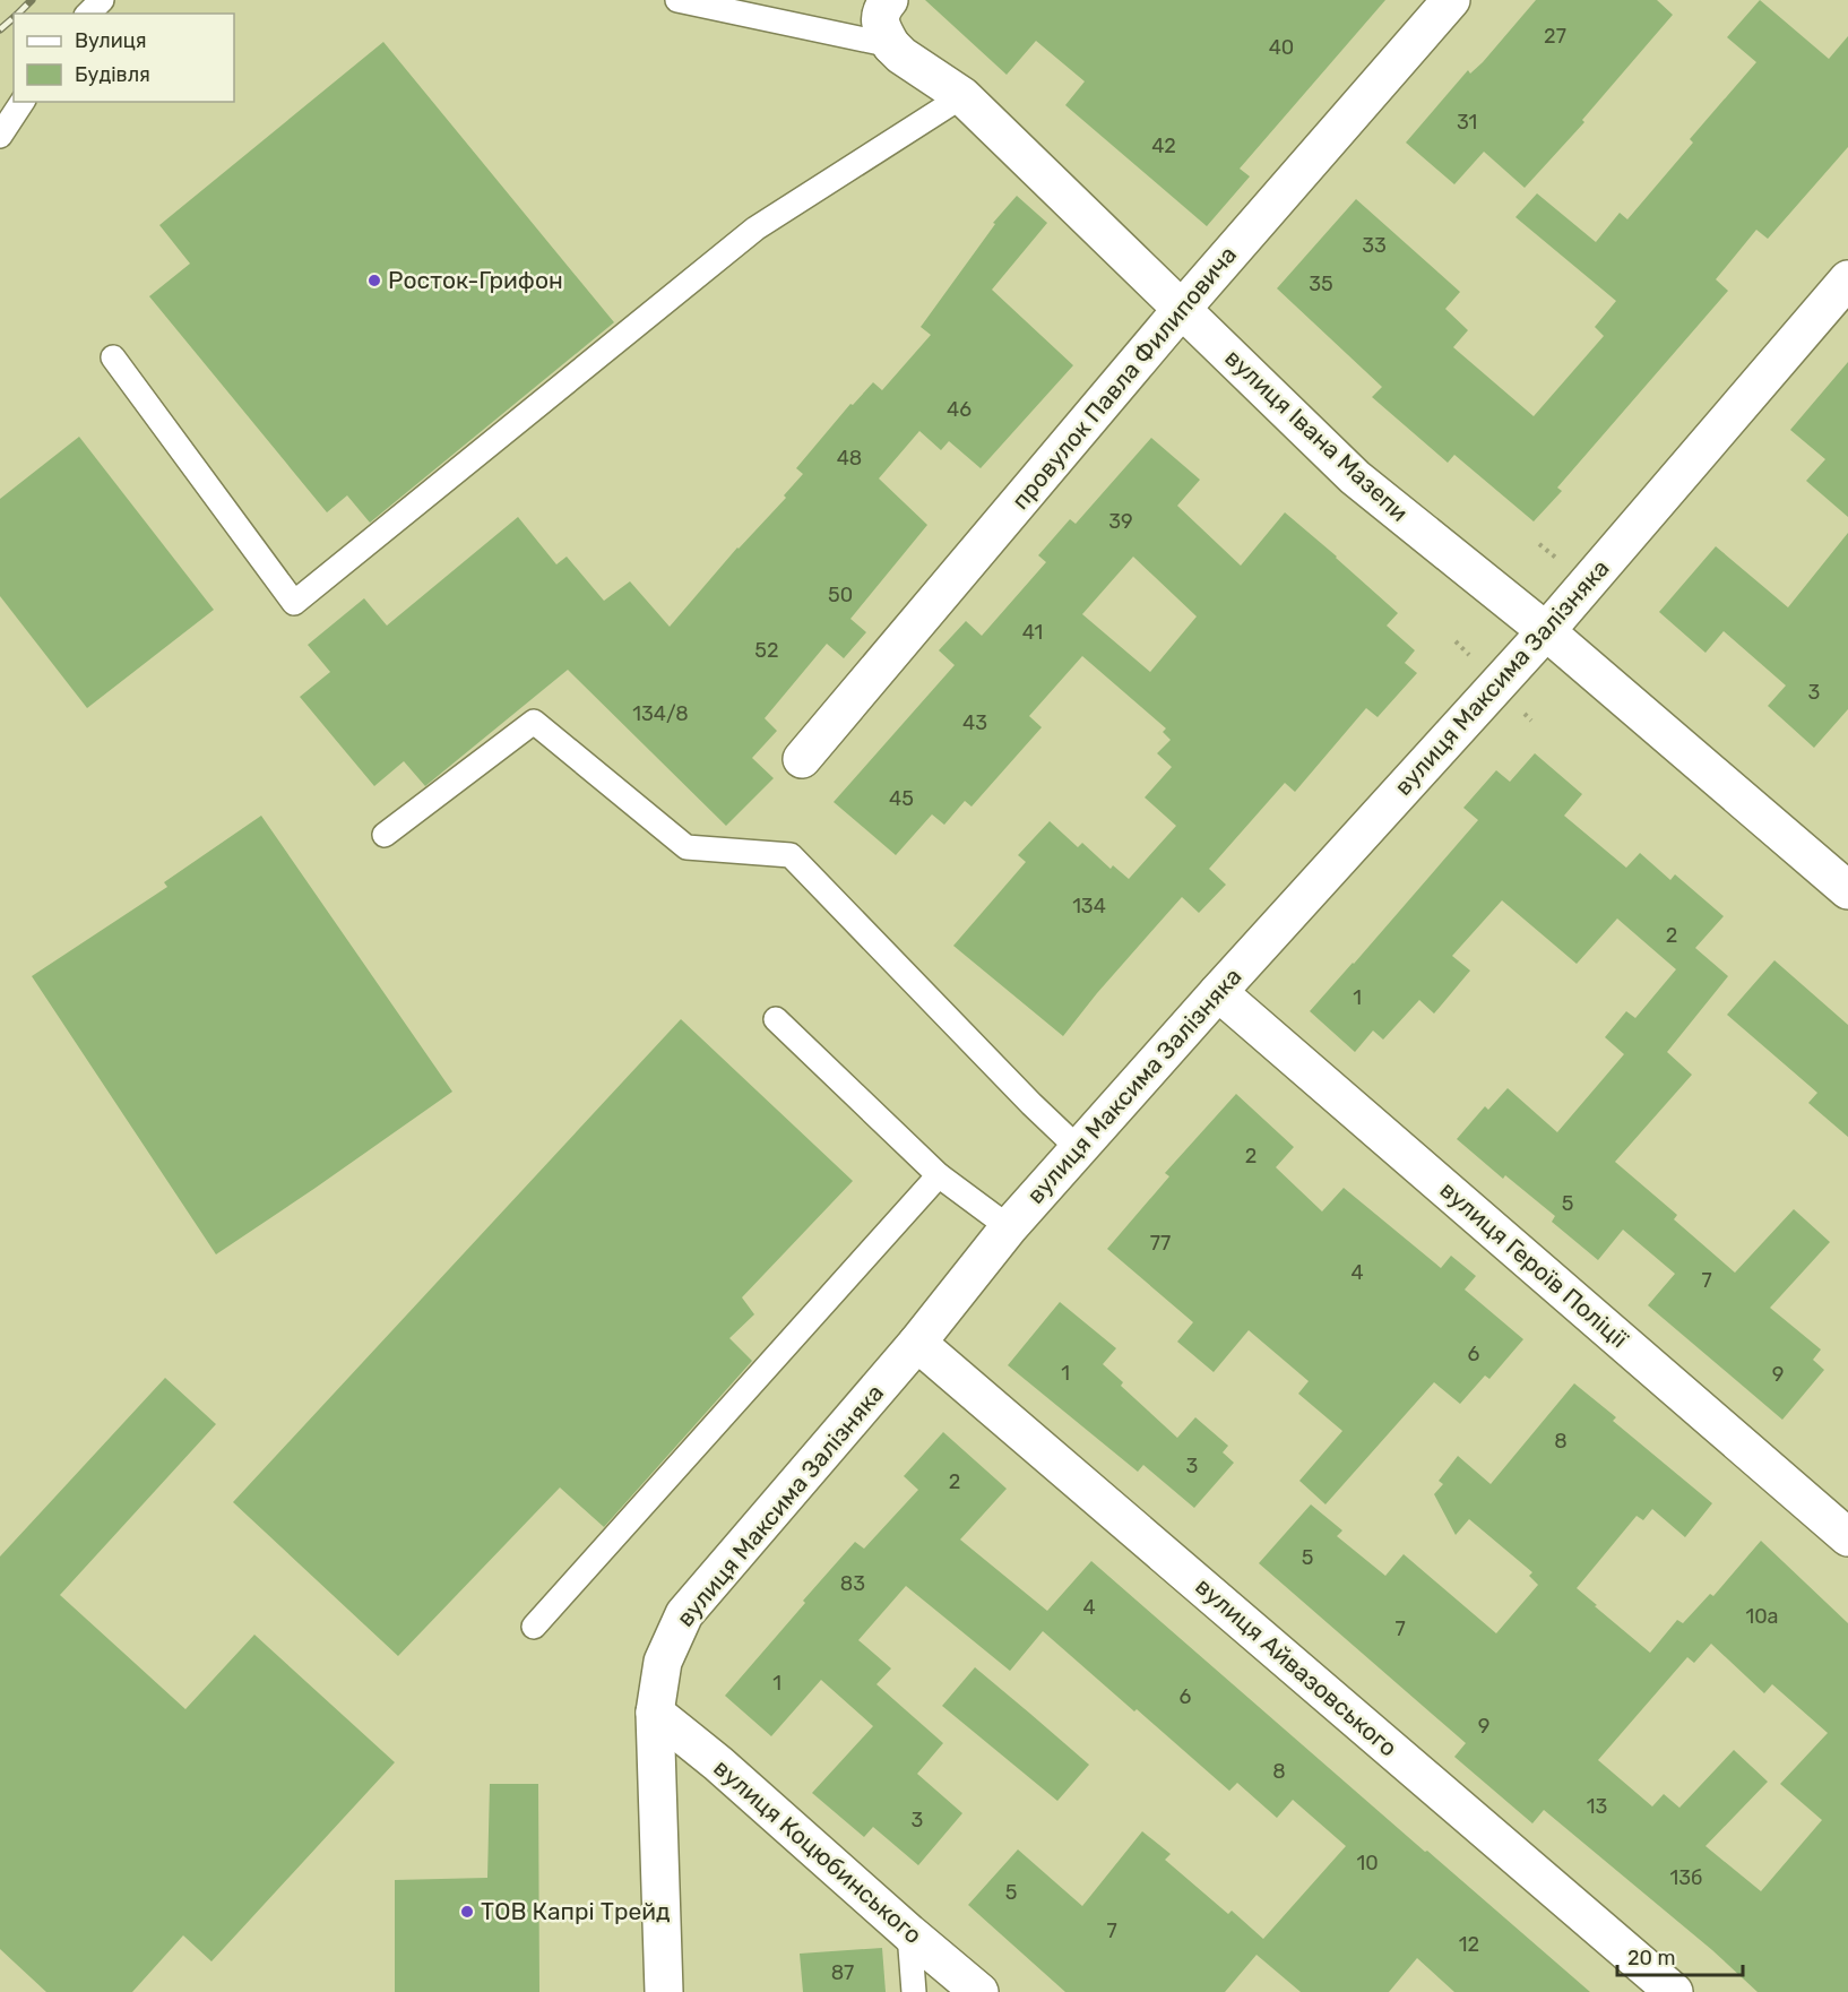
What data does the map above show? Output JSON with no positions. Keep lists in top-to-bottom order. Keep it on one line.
{"streets":{"street":["провулок Павла Филиповича","вулиця Івана Мазепи","вулиця Максима Залізняка","вулиця Героїв Поліції","вулиця Айвазовського","вулиця Коцюбинського"]},"crossings":[["провулок Павла Филиповича","вулиця Івана Мазепи"],["вулиця Івана Мазепи","вулиця Максима Залізняка"],["вулиця Максима Залізняка","вулиця Героїв Поліції"],["вулиця Максима Залізняка","вулиця Айвазовського"],["вулиця Максима Залізняка","вулиця Коцюбинського"]],"places":["Росток-Грифон","ТОВ Капрі Трейд"],"house_numbers":["27","40","31","42","33","35","46","48","39","50","41","52","3","134/8","43","45","134","2","1","2","5","77","4","7","6","1","9","8","3","2","5","83","4","10а","7","1","6","9","8","13","3","10","13б","5","7","12","87"],"legend":["Вулиця","Будівля"],"scale_bar":"20 m"}
